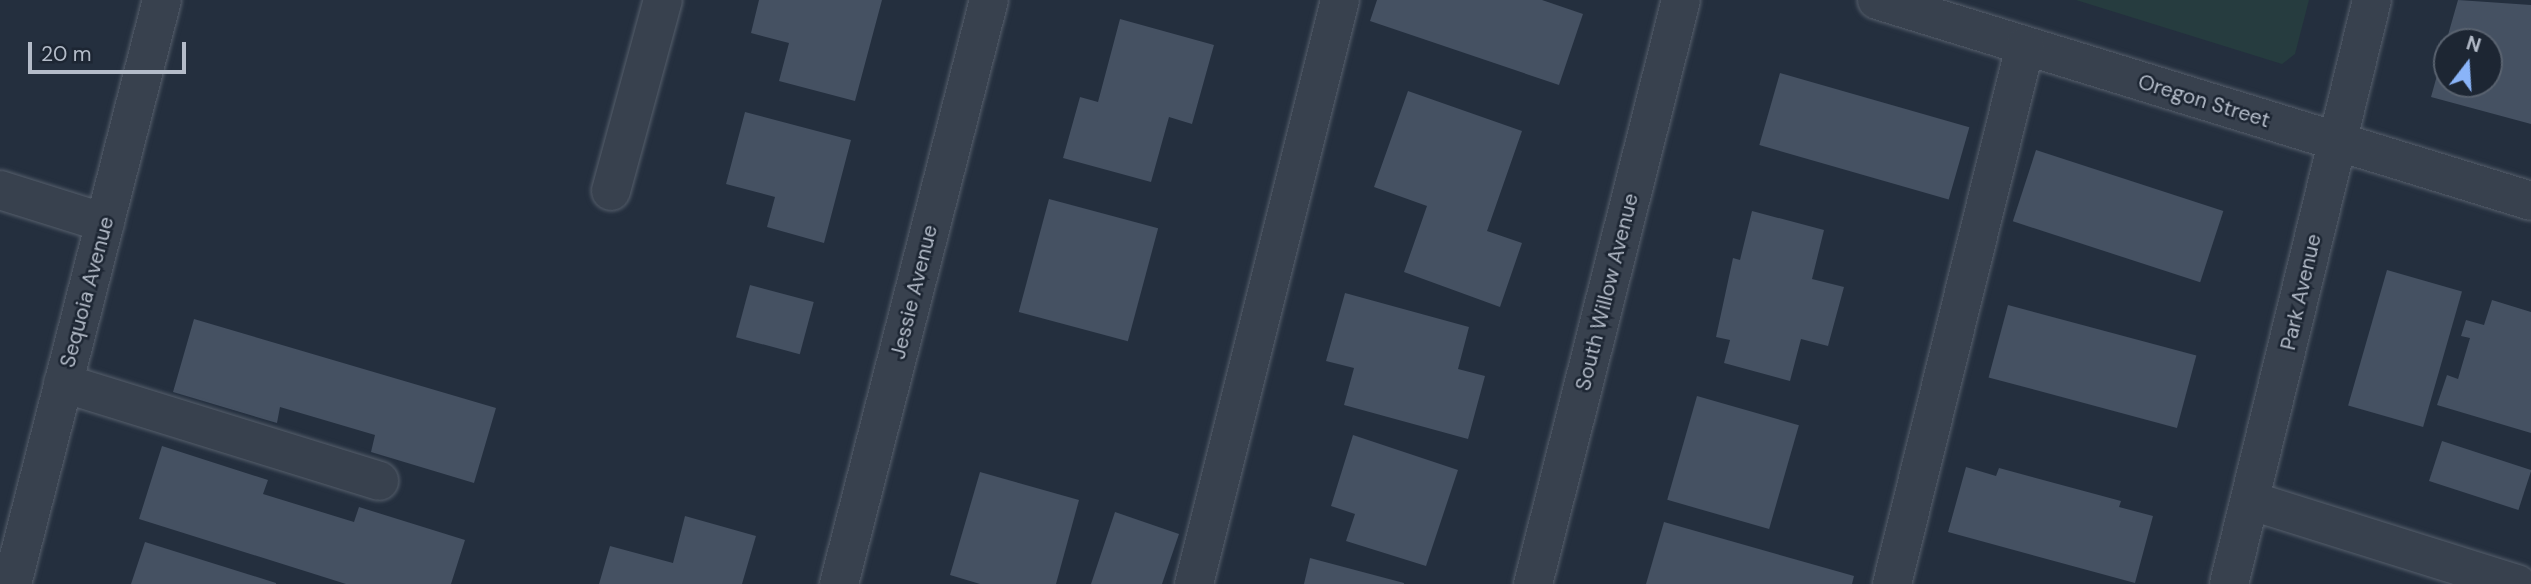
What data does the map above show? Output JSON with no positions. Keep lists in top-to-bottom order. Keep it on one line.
{"streets":{"street":["Oregon Street","Sequoia Avenue","Jessie Avenue","South Willow Avenue","Park Avenue"]},"crossings":[["Oregon Street","Park Avenue"]],"scale_bar":"20 m","north":"top"}
